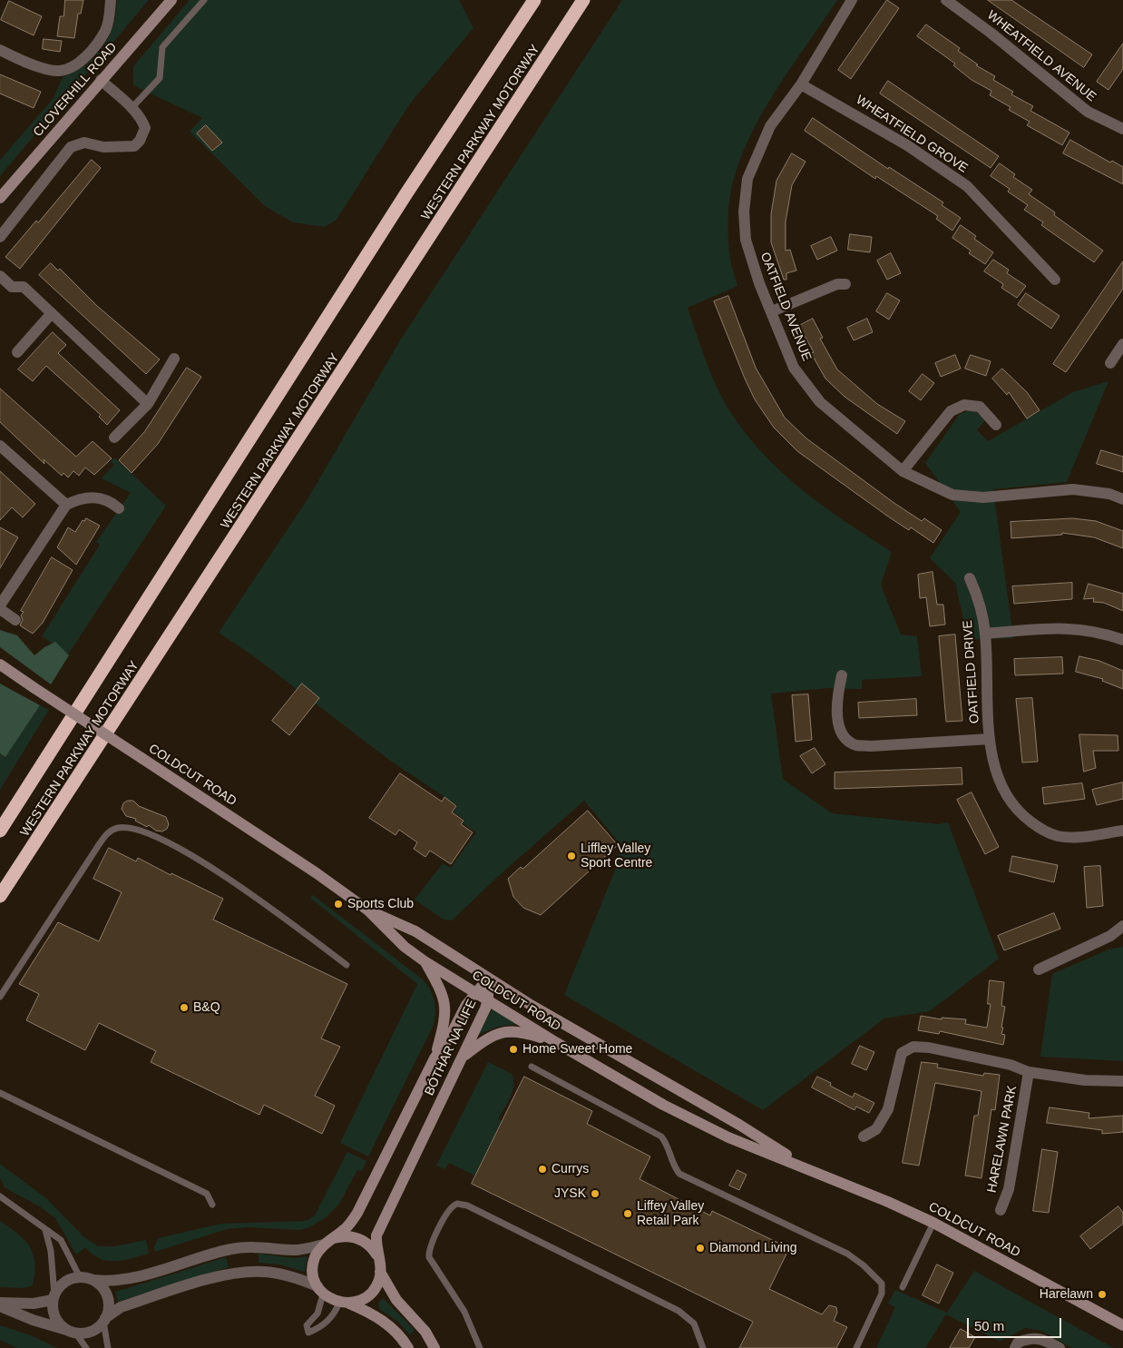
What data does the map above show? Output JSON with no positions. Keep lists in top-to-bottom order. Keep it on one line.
{"streets":{"highway":["WESTERN PARKWAY MOTORWAY"],"main road":["CLOVERHILL ROAD","COLDCUT ROAD","BÓTHAR NA LIFE"],"street":["WHEATFIELD AVENUE","WHEATFIELD GROVE","OATFIELD AVENUE","OATFIELD DRIVE","HARELAWN PARK"]},"crossings":[["WHEATFIELD GROVE","OATFIELD AVENUE"],["COLDCUT ROAD","BÓTHAR NA LIFE"]],"places":["Liffley Valley Sport Centre","Sports Club","B&Q","Home Sweet Home","Currys","JYSK","Liffey Valley Retail Park","Diamond Living","Harelawn"],"scale_bar":"50 m"}
